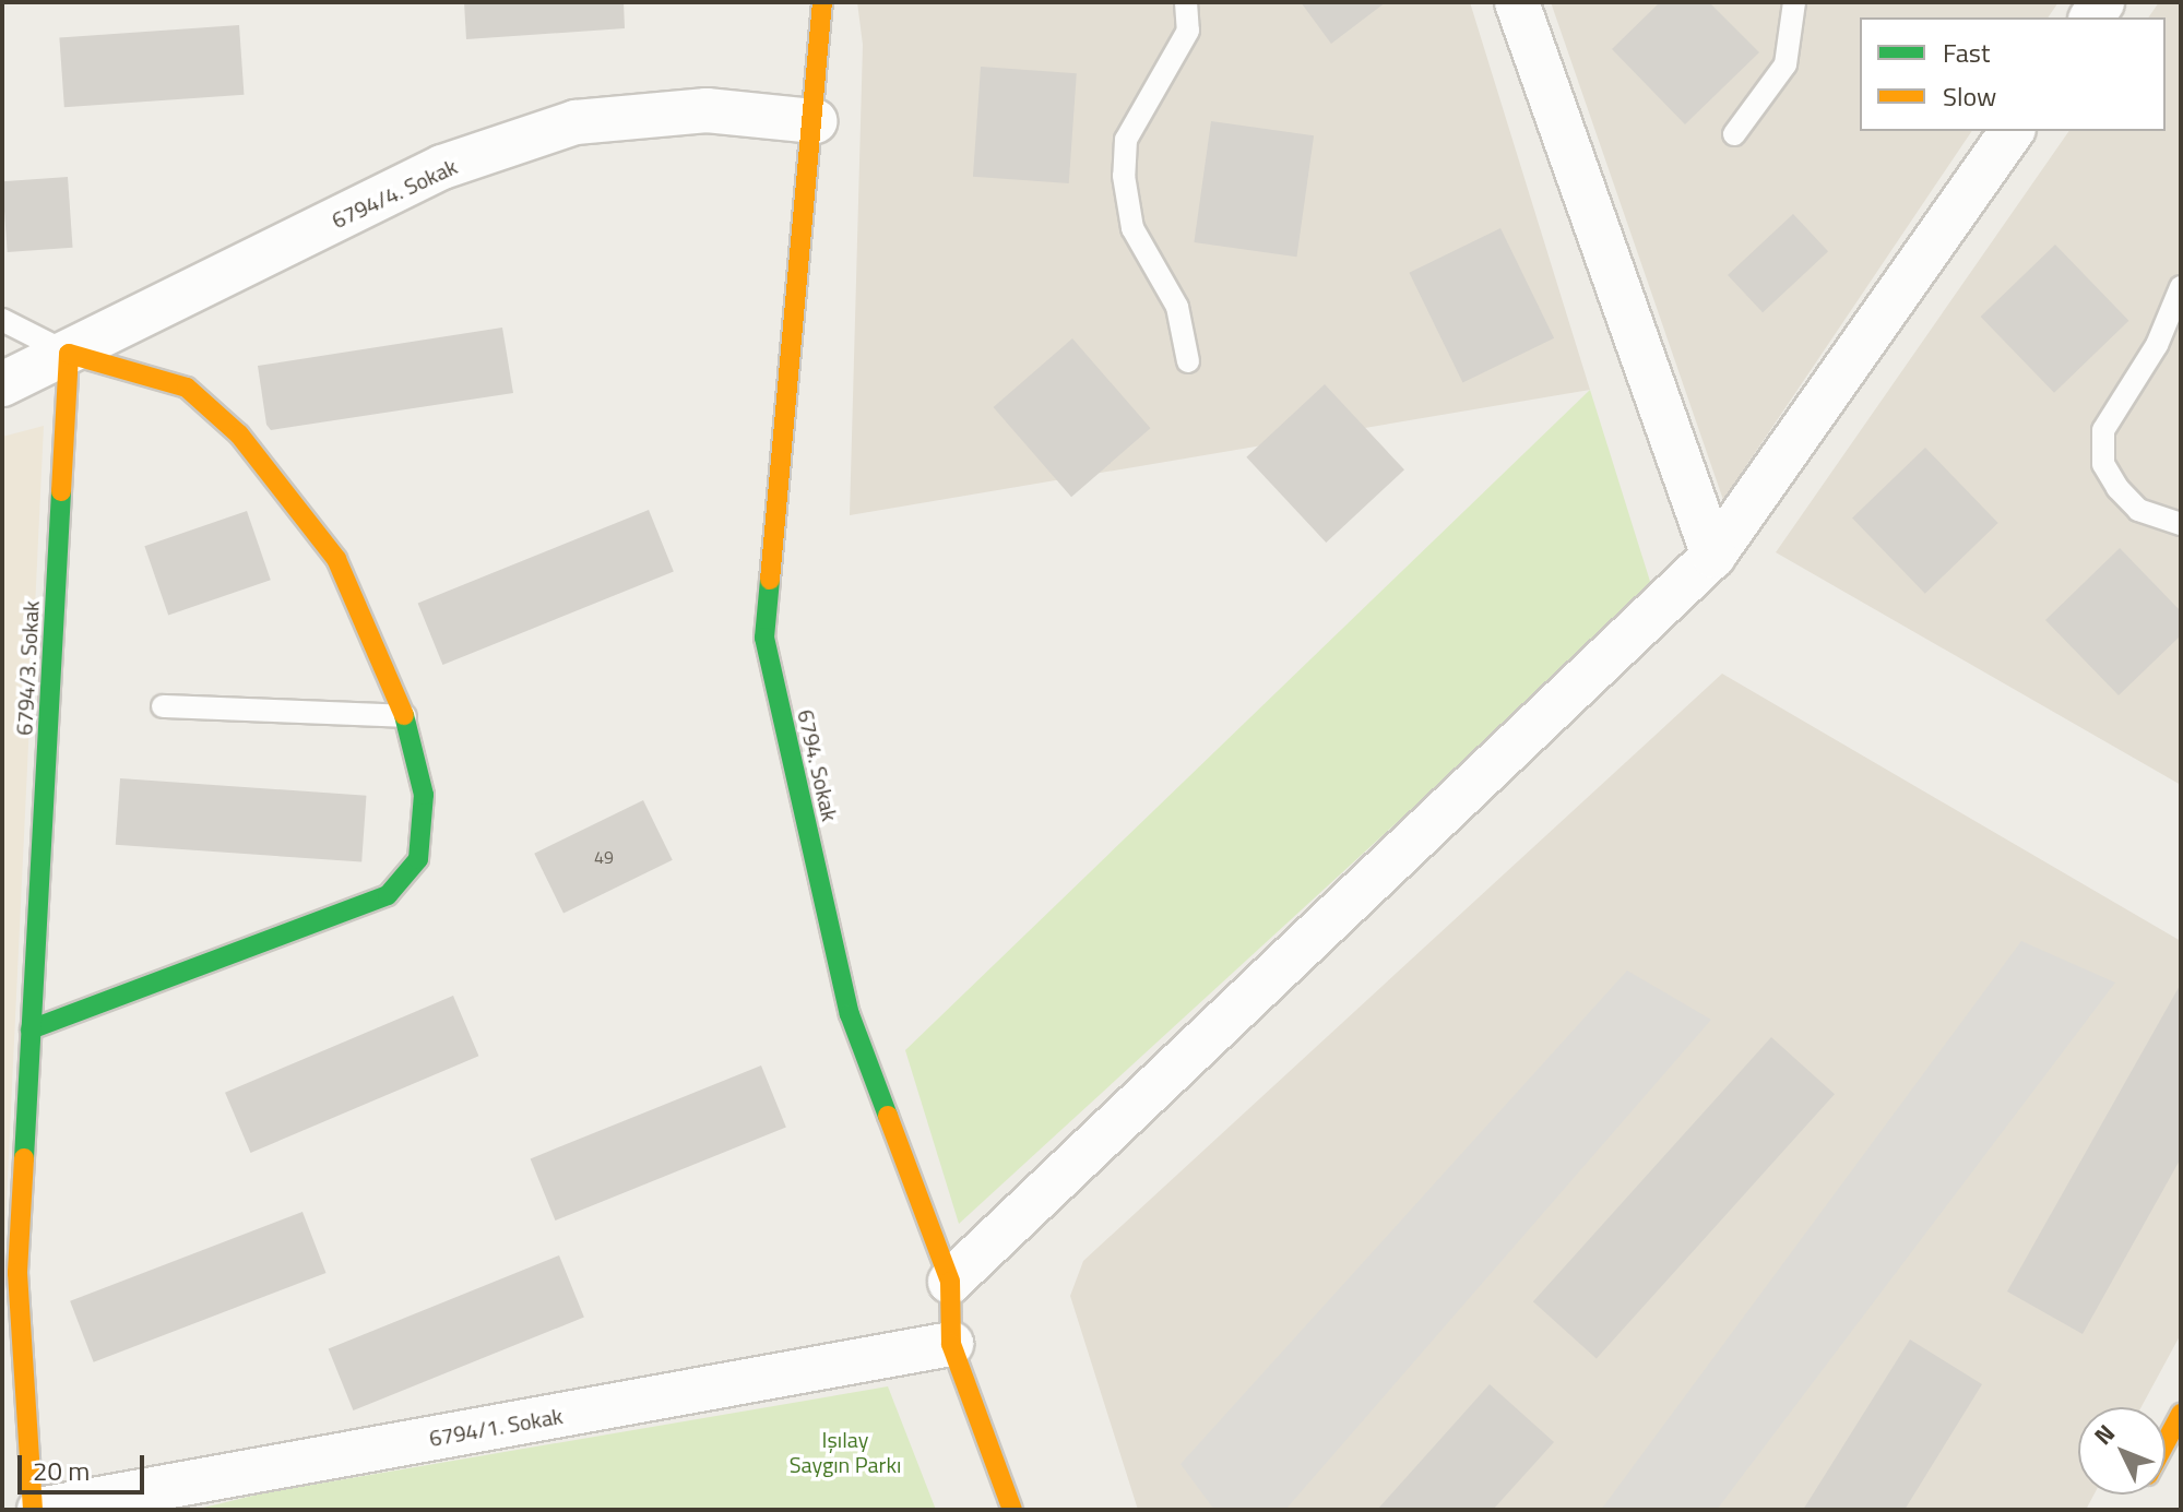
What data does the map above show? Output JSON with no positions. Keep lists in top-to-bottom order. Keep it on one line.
{"streets":{"street":["6794/4. Sokak","6794/3. Sokak","6794. Sokak","6794/1. Sokak"]},"crossings":[["6794/4. Sokak","6794/3. Sokak"],["6794/4. Sokak","6794. Sokak"],["6794. Sokak","6794/1. Sokak"]],"parks":["Işılay Saygın Parkı"],"house_numbers":["49"],"legend":["Fast","Slow"],"scale_bar":"20 m","north":"top left"}
